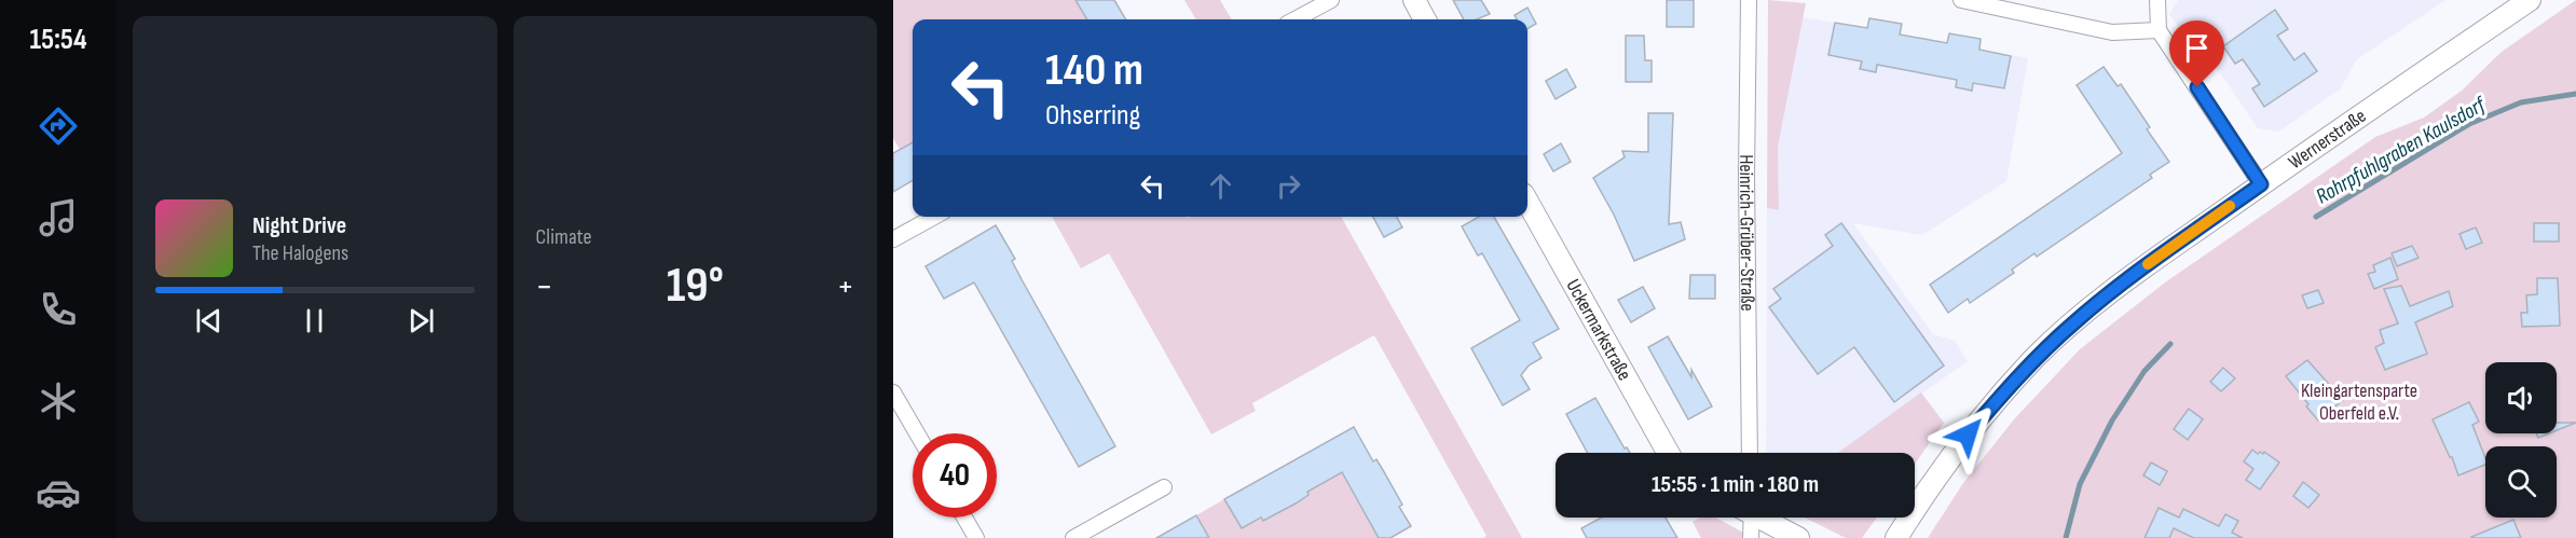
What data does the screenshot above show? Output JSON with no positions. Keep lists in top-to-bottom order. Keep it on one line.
{"streets":{"street":["Wernerstraße","Heinrich-Grüber-Straße","Uckermarkstraße"]},"water":["Rohrpfuhlgraben Kaulsdorf"],"parks":["Kleingartensparte Oberfeld e.V."],"page":{"tabs":"15:54","tile":"Climate","turn":["140 m","Ohserring"],"song":["Night Drive","The Halogens"],"heat":["−","19°","+"],"limit":"40","trip":"15:55 · 1 min · 180 m"}}
